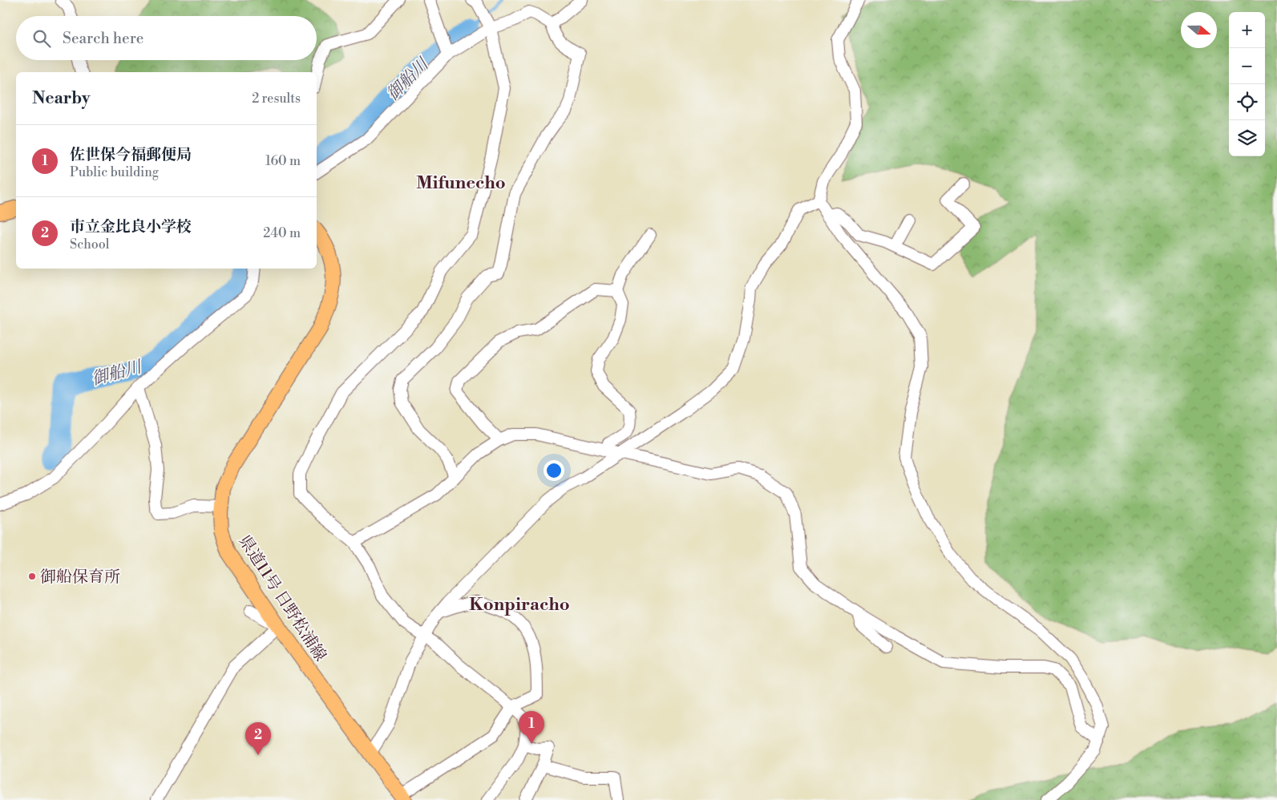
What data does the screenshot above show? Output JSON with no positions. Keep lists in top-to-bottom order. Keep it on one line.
{"streets":{"main road":["県道11号 日野松浦線"]},"districts":["Mifunecho","Konpiracho"],"water":["御船川"],"places":["御船保育所"],"north":"right","page":{"map_buttons":["+","−"],"search":"Search here","heading":["Nearby","2 results"],"list":[{"mark":"1","name":"佐世保今福郵便局","note":"Public building","value":"160 m"},{"mark":"2","name":"市立金比良小学校","note":"School","value":"240 m"}],"pins":["1","2"]}}
